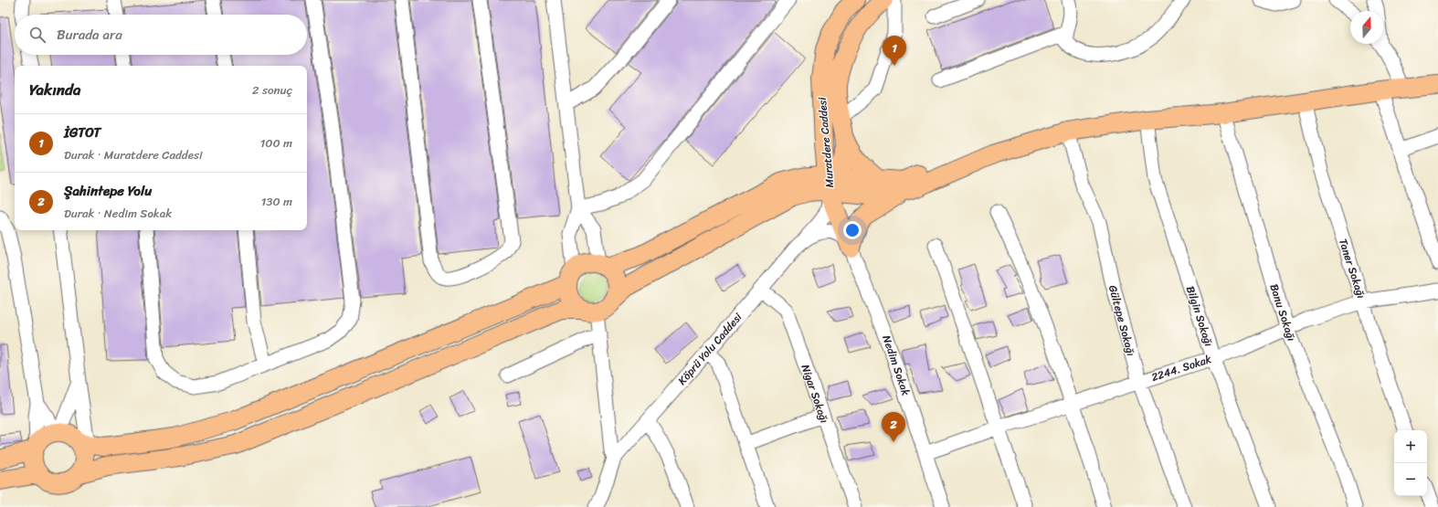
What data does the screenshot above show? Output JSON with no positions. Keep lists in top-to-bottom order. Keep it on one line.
{"streets":{"main road":["Muratdere Caddesi"],"street":["Taner Sokağı","Banu Sokağı","Bilgin Sokağı","Gültepe Sokağı","Köprü Yolu Caddesi","Nedim Sokak","2244. Sokak","Nigar Sokağı"]},"crossings":[["Taner Sokağı","2244. Sokak"],["Banu Sokağı","2244. Sokak"],["Bilgin Sokağı","2244. Sokak"],["Gültepe Sokağı","2244. Sokak"],["Köprü Yolu Caddesi","Nedim Sokak"],["Köprü Yolu Caddesi","Nigar Sokağı"],["Nedim Sokak","2244. Sokak"]],"north":"top","page":{"search":"Burada ara","pins":["1","2"],"heading":["Yakında","2 sonuç"],"list":[{"mark":"1","name":"İGTOT","note":"Durak · Muratdere Caddesi","value":"100 m"},{"mark":"2","name":"Şahintepe Yolu","note":"Durak · Nedim Sokak","value":"130 m"}],"map_buttons":["+","−"]}}
